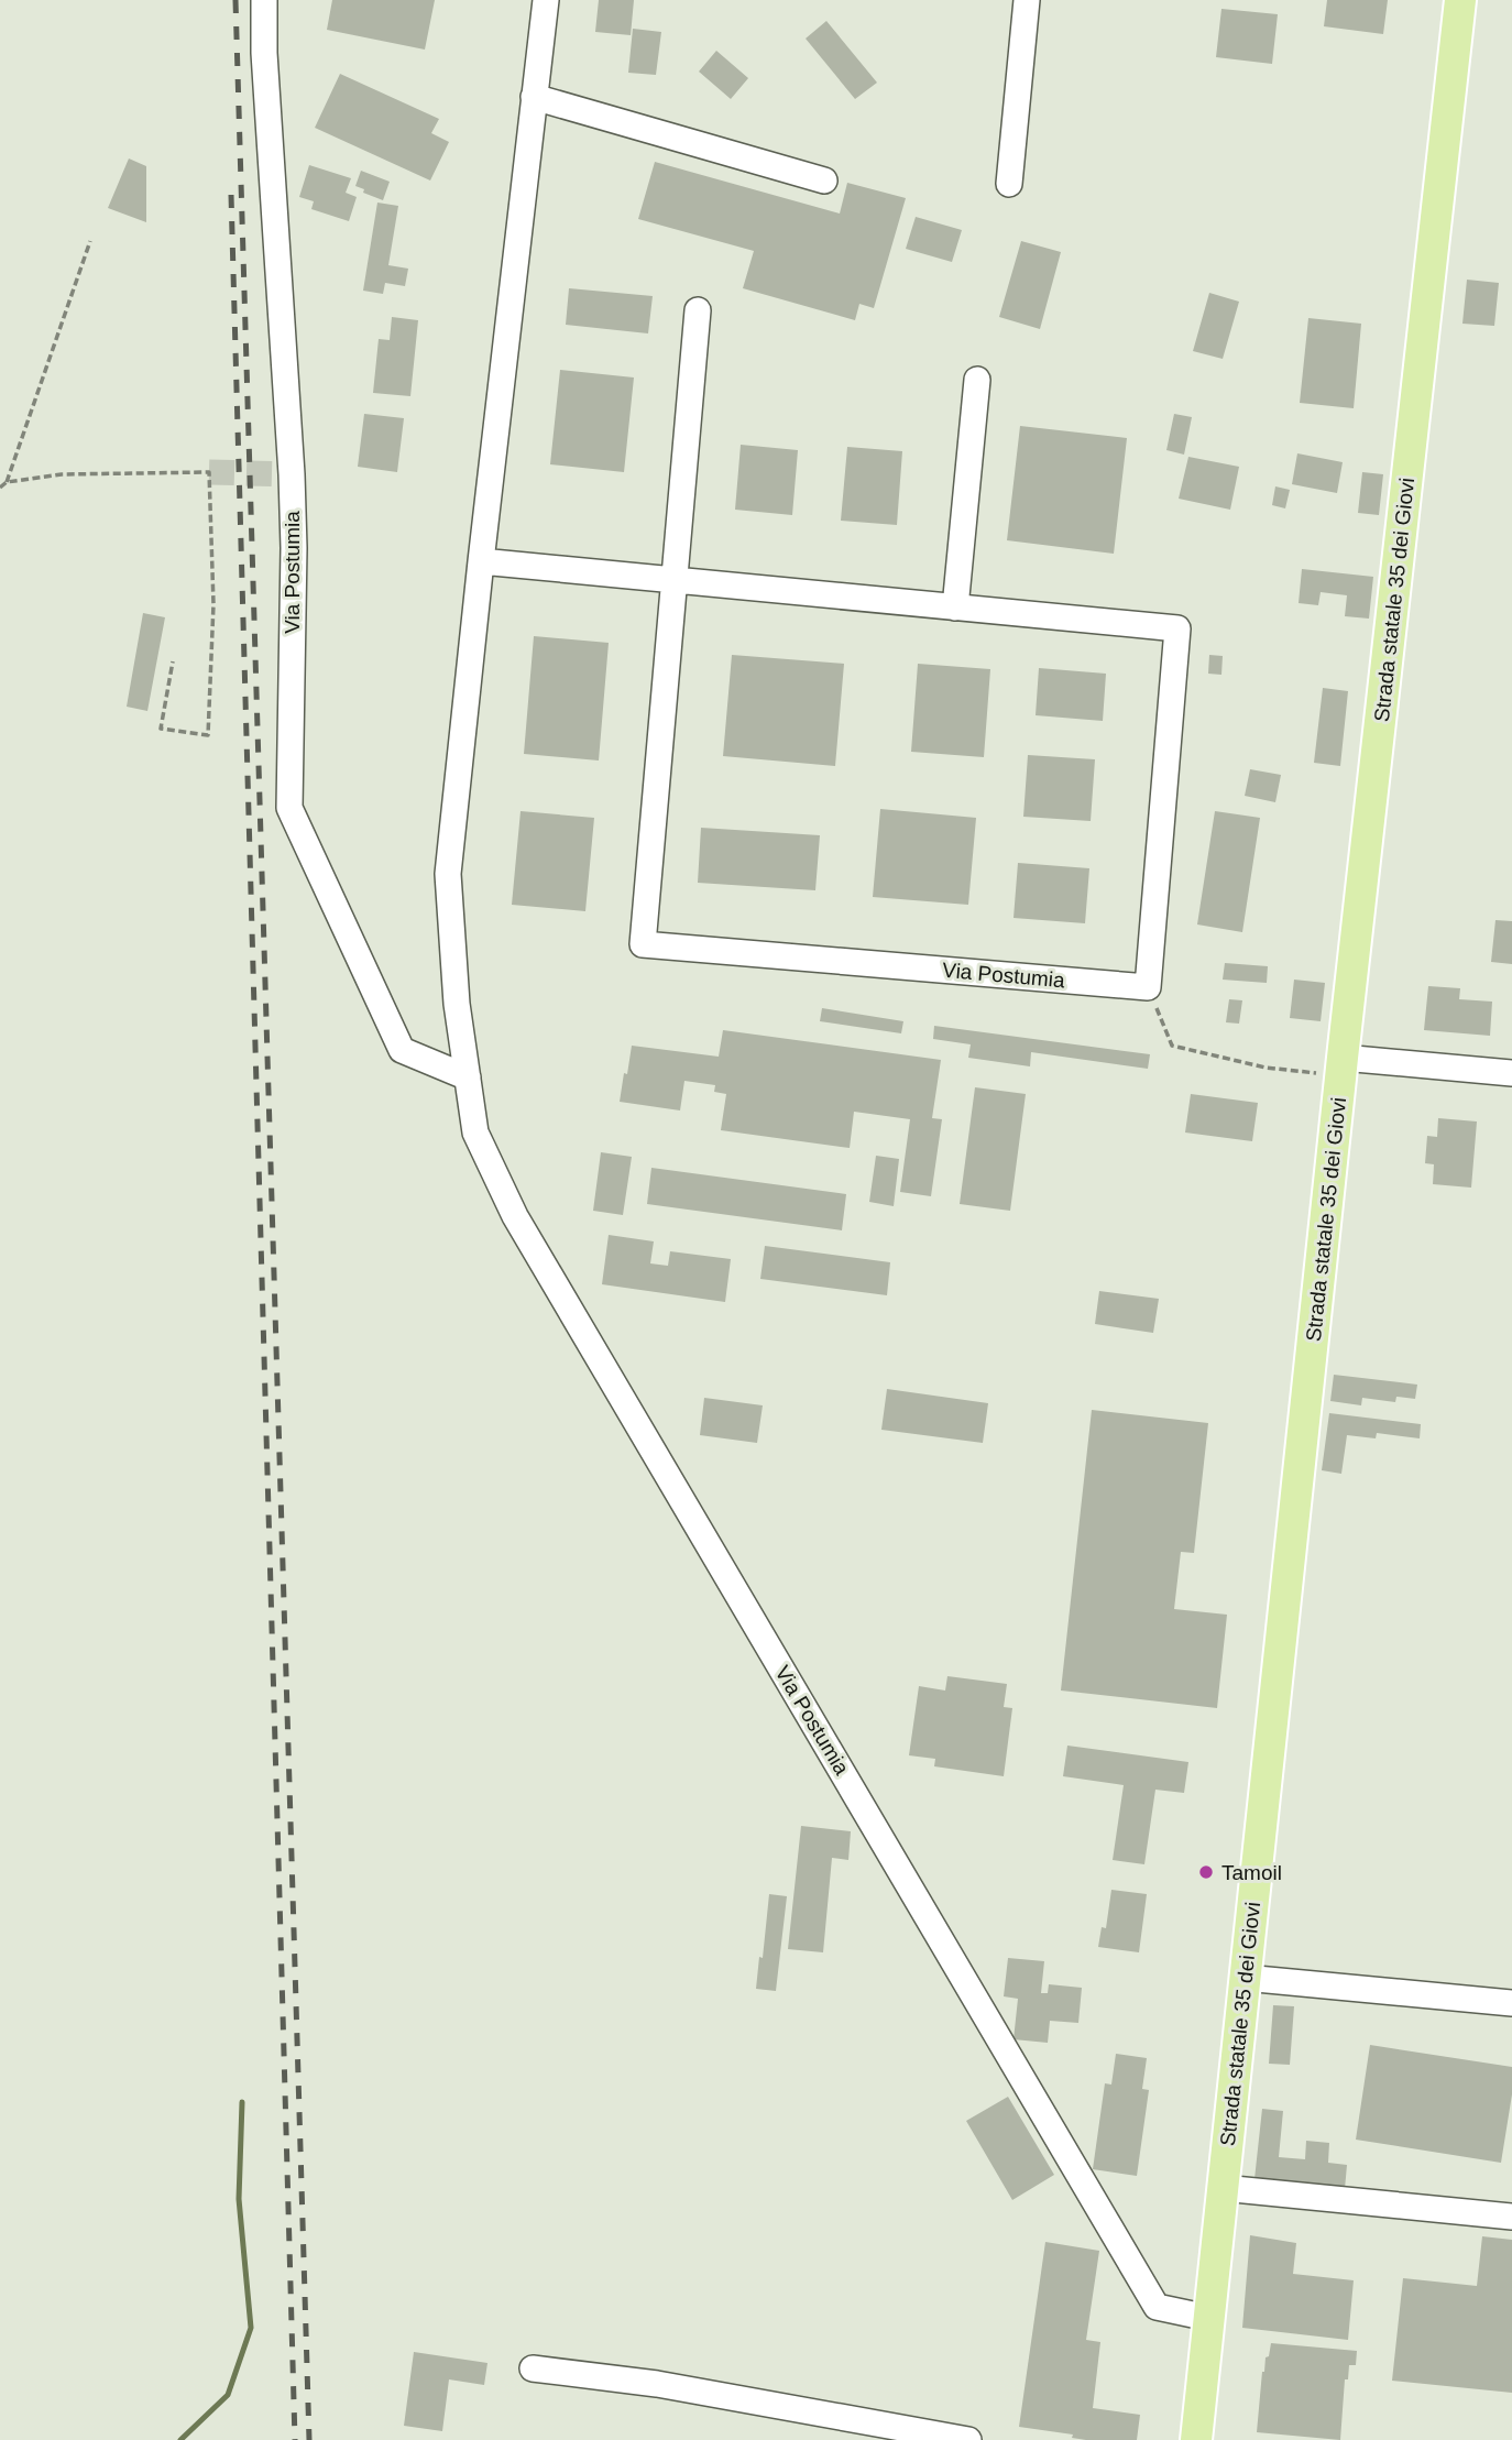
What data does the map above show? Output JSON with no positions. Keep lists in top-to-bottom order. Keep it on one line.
{"streets":{"main road":["Strada statale 35 dei Giovi"],"street":["Via Postumia"]},"crossings":[["Via Postumia","Strada statale 35 dei Giovi"]],"places":["Tamoil"]}
